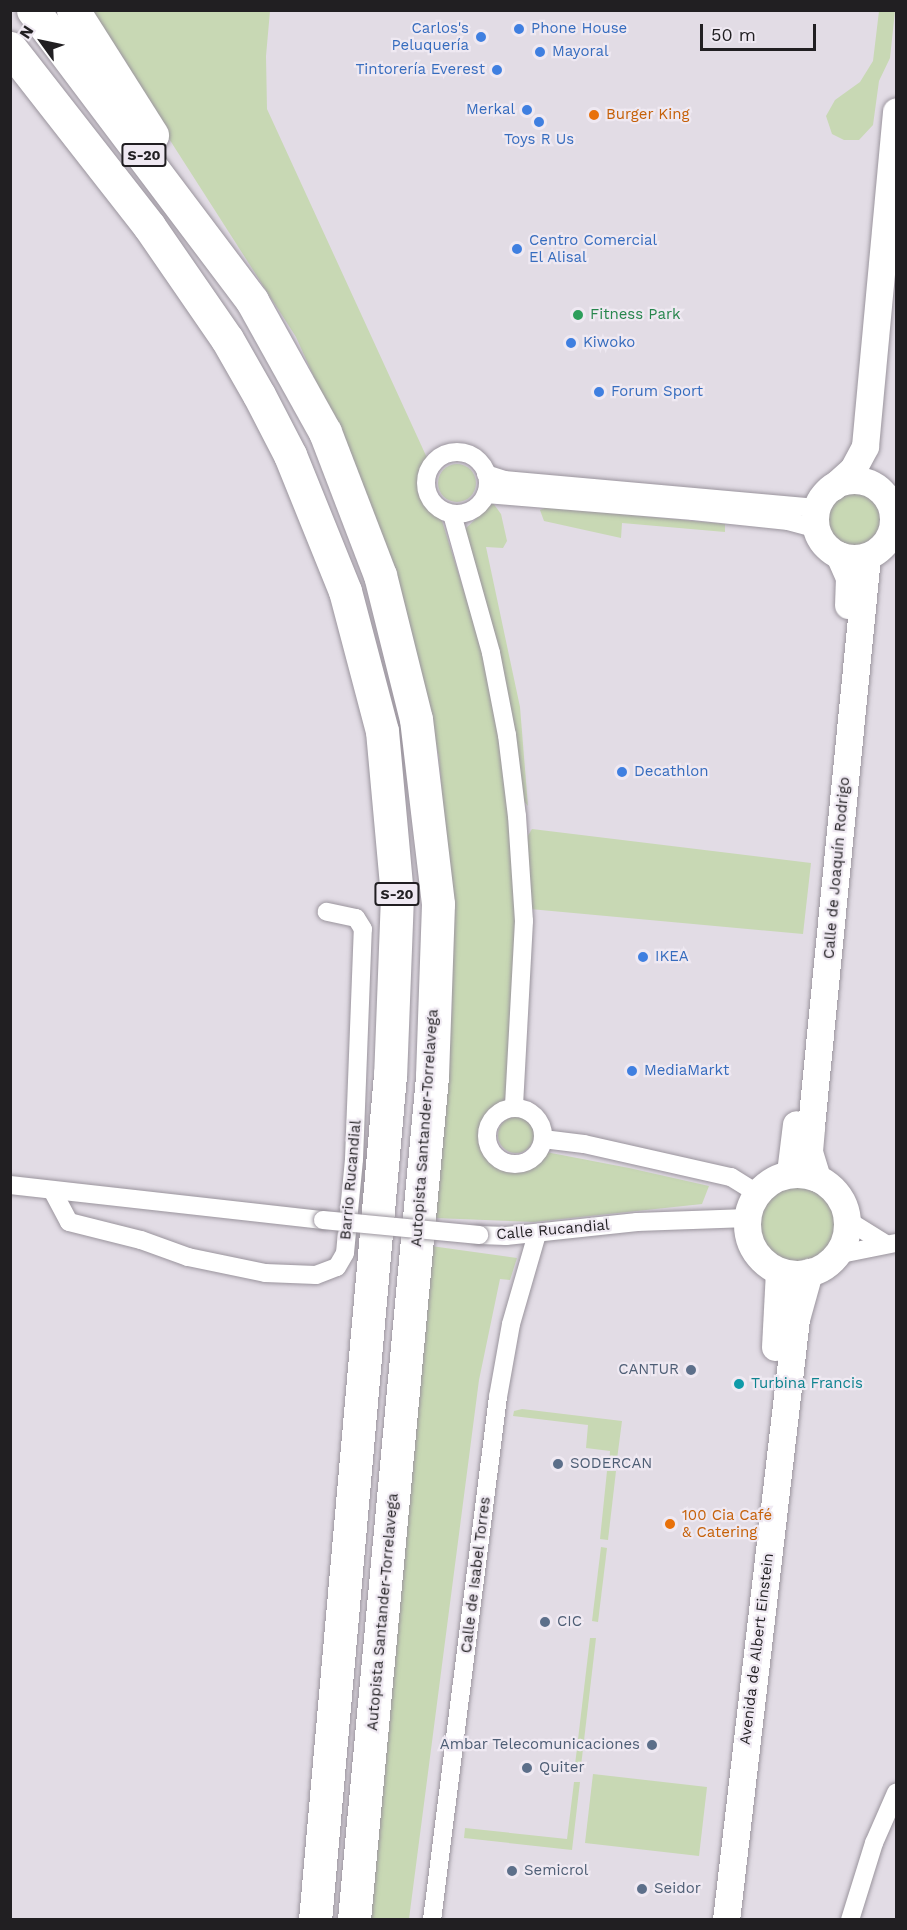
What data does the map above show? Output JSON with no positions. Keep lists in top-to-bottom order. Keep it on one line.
{"streets":{"highway":["S-20","Autopista Santander-Torrelavega"],"main road":["Calle de Joaquín Rodrigo","Avenida de Albert Einstein"],"street":["Barrio Rucandial","Calle Rucandial","Calle de Isabel Torres"]},"crossings":[["Calle de Joaquín Rodrigo","Calle Rucandial"],["Calle de Joaquín Rodrigo","Avenida de Albert Einstein"],["Barrio Rucandial","Calle Rucandial"],["Calle Rucandial","Calle de Isabel Torres"],["Calle Rucandial","Avenida de Albert Einstein"]],"places":["Phone House","Carlos's Peluquería","Mayoral","Tintorería Everest","Merkal","Burger King","Toys R Us","Centro Comercial El Alisal","Fitness Park","Kiwoko","Forum Sport","Decathlon","IKEA","MediaMarkt","CANTUR","Turbina Francis","SODERCAN","100 Cia Café & Catering","CIC","Ambar Telecomunicaciones","Quiter","Semicrol","Seidor"],"scale_bar":"50 m","north":"top left"}
